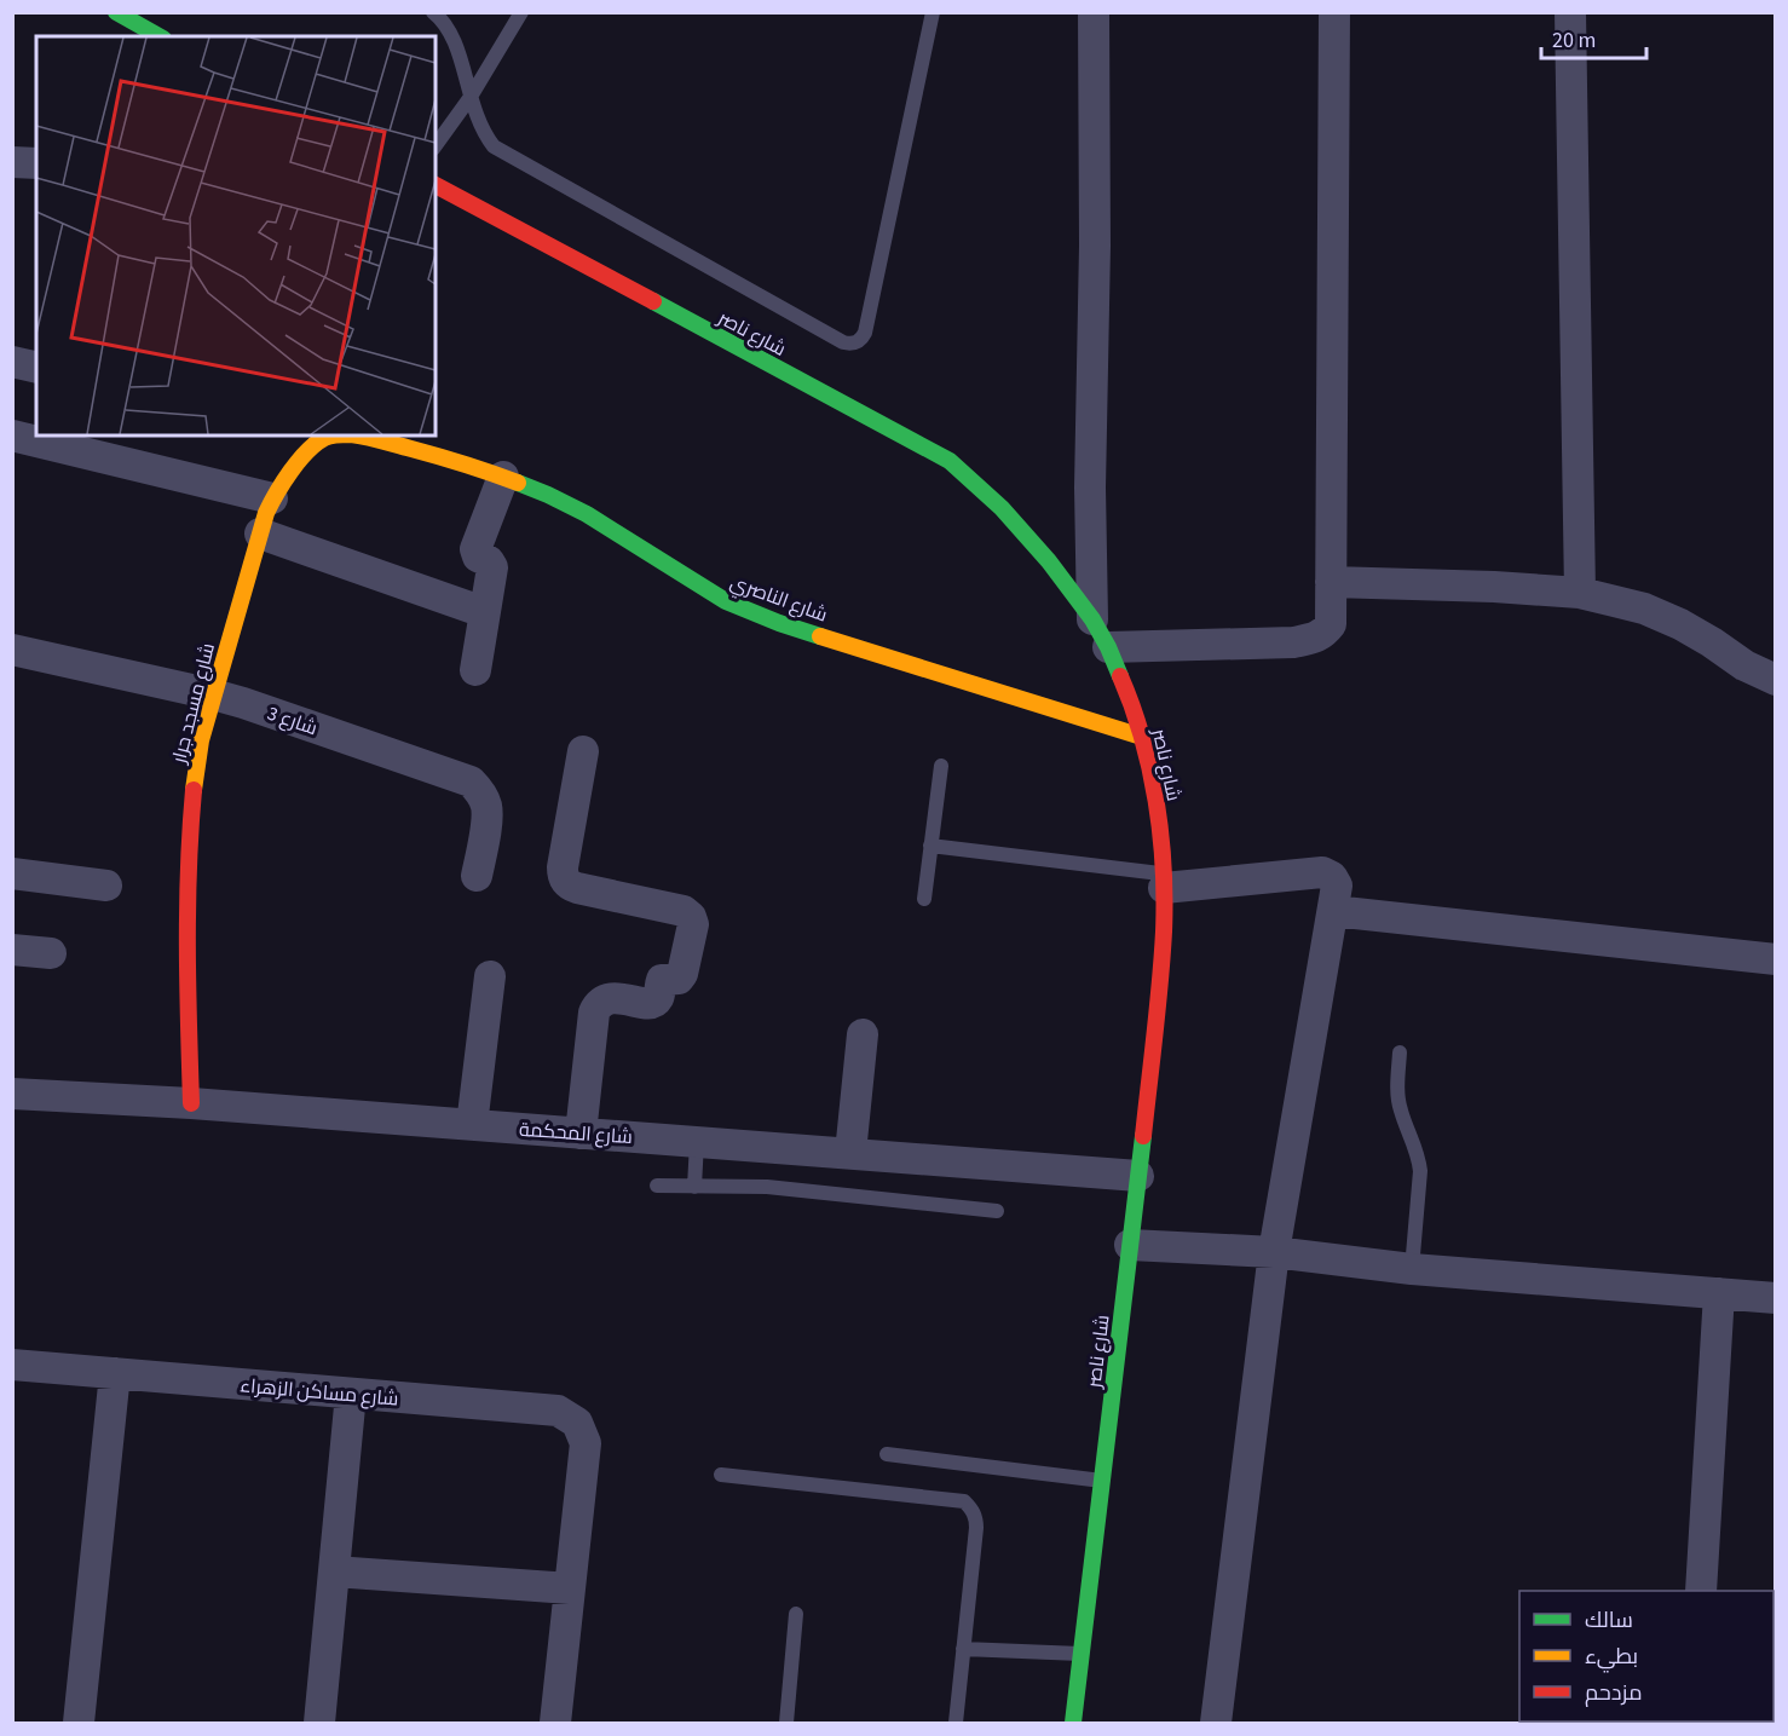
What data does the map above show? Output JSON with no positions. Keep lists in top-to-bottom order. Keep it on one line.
{"streets":{"street":["شارع ناصر","شارع الناصري","شارع مسجد جرار","شارع 3","شارع المحكمة","شارع مساكن الزهراء"]},"crossings":[["شارع ناصر","شارع الناصري"],["شارع ناصر","شارع المحكمة"],["شارع مسجد جرار","شارع 3"],["شارع مسجد جرار","شارع المحكمة"]],"legend":["سالك","بطيء","مزدحم"],"scale_bar":"20 m"}
